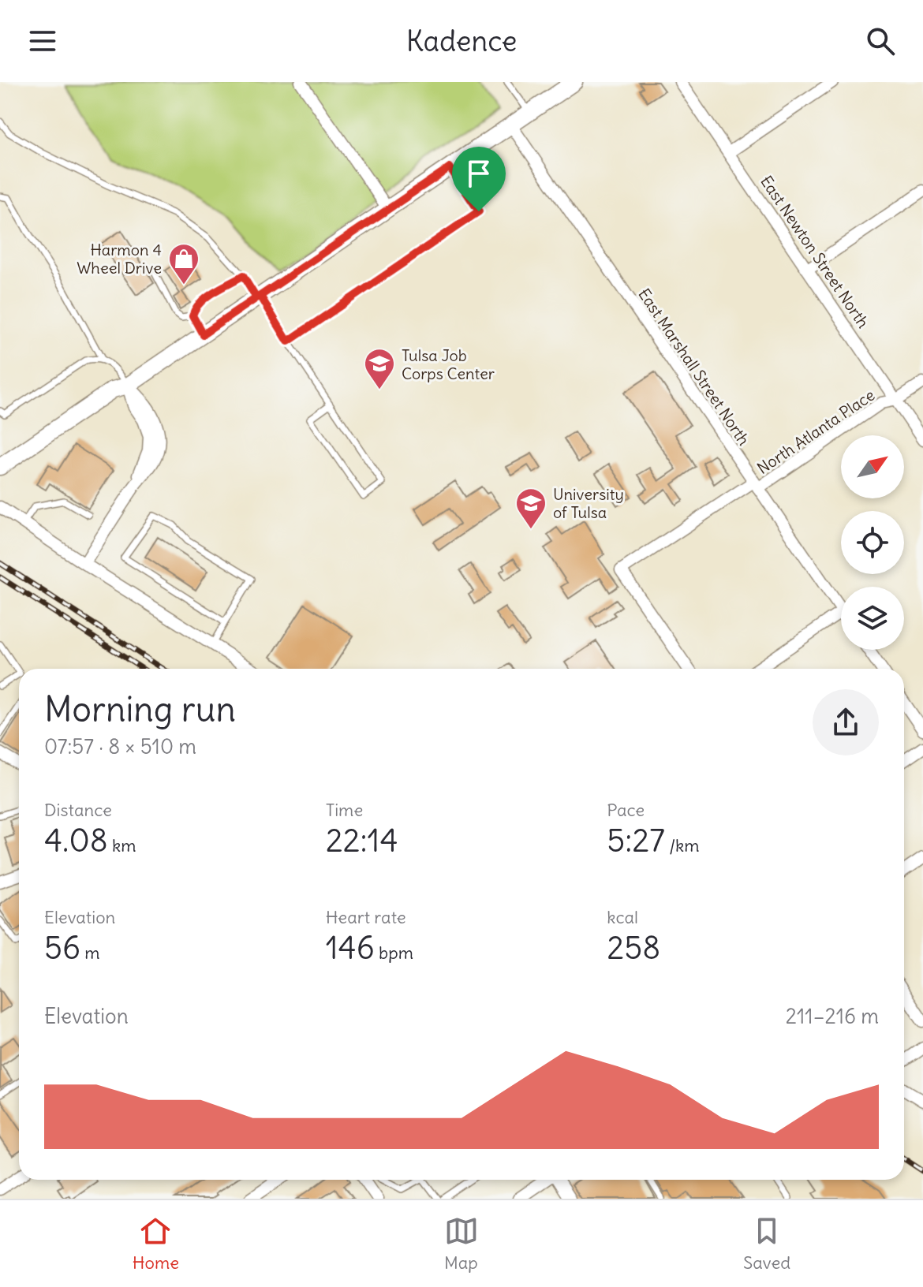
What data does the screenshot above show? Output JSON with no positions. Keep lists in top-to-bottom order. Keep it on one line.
{"streets":{"street":["East Newton Street North","East Marshall Street North","North Atlanta Place"]},"crossings":[["East Newton Street North","North Atlanta Place"],["East Marshall Street North","North Atlanta Place"]],"places":{"shop":["Harmon 4 Wheel Drive"],"school or university":["Tulsa Job Corps Center","University of Tulsa"]},"north":"top right","page":{"header":"Kadence","heading":["Morning run","07:57 · 8 × 510 m"],"stats":[["Distance","4.08 km"],["Time","22:14"],["Pace","5:27 /km"],["Elevation","56 m"],["Heart rate","146 bpm"],["kcal","258"]],"chart":["Elevation","211–216 m"],"tabs":["Home","Map","Saved"]}}
